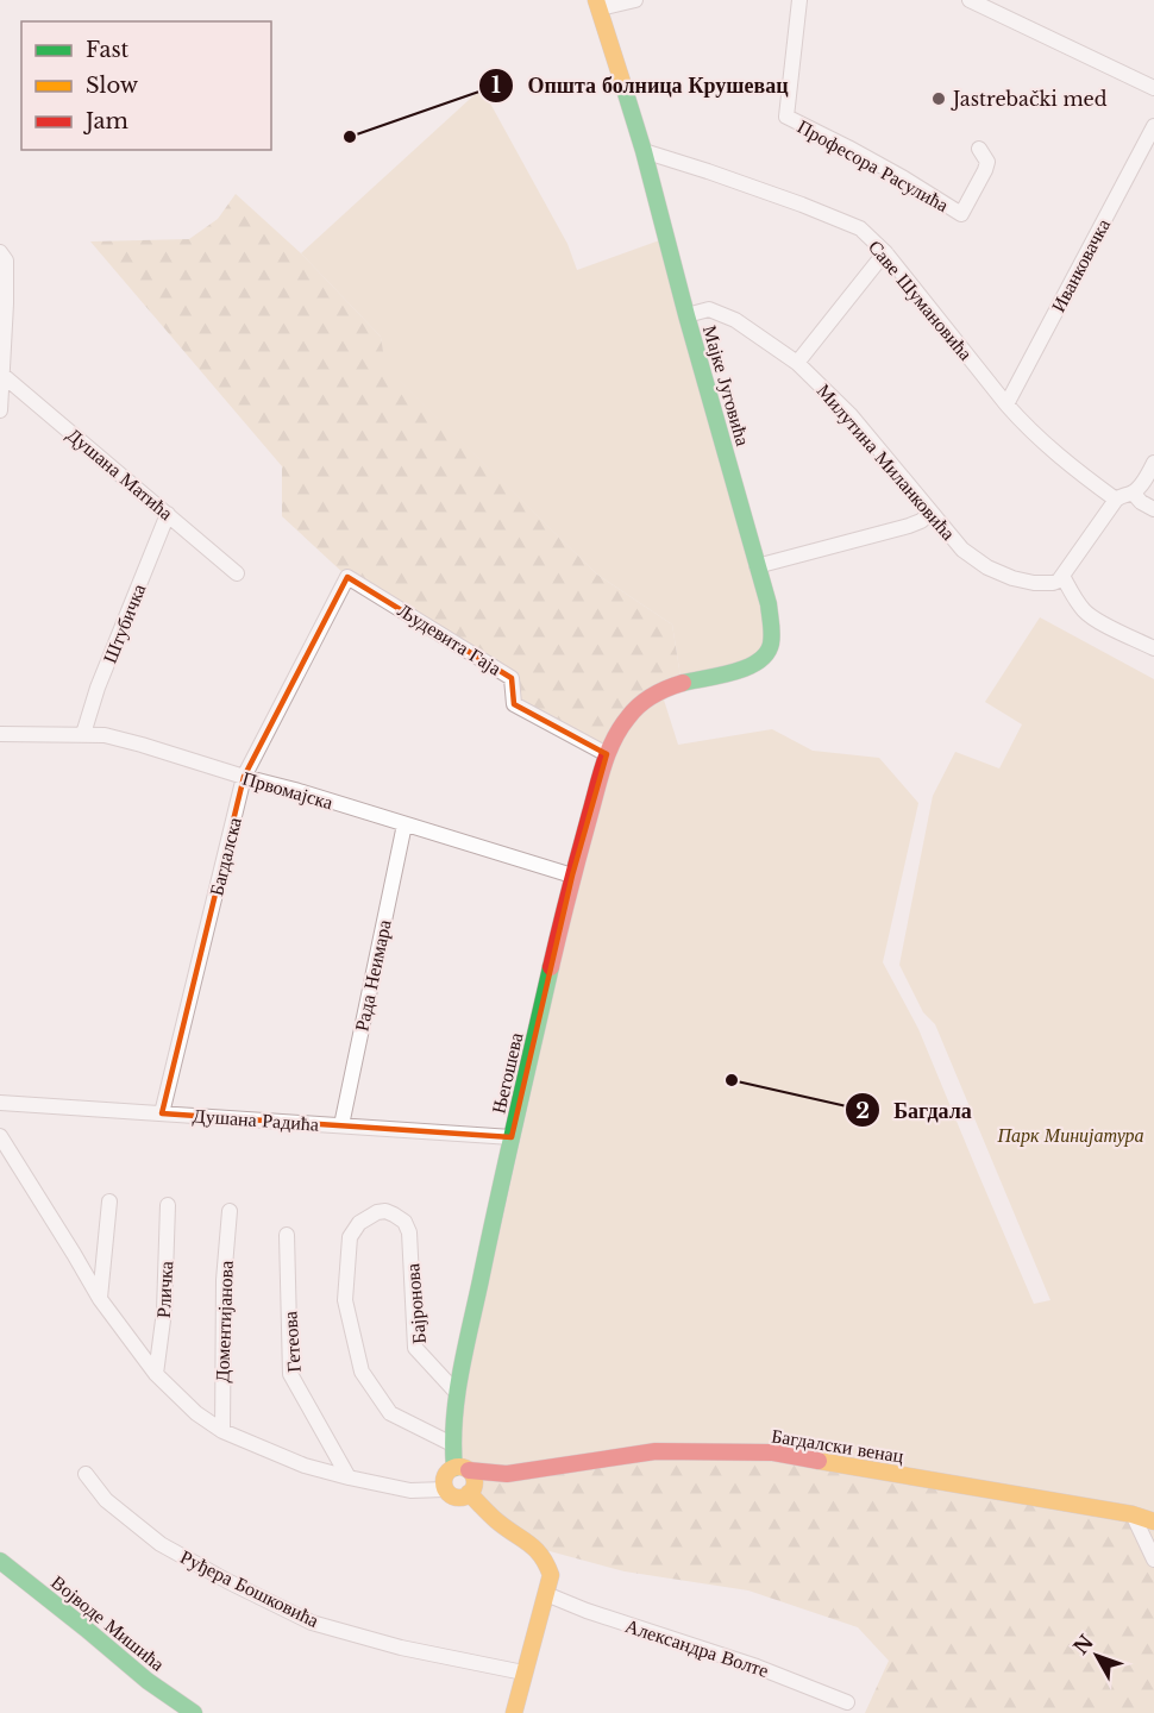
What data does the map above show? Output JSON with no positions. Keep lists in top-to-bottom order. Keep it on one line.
{"streets":{"street":["Професора Расулића","Иванковачка","Саве Шумановића","Мајке Југовића","Милутина Миланковића","Душана Матића","Штубичка","Људевита Гаја","Првомајска","Багдалска","Рада Неимара","Његошева","Душана Радића","Рличка","Бајронова","Доментијанова","Гетеова","Багдалски венац","Руђера Бошковића","Војводе Мишића","Александра Волте"]},"crossings":[["Иванковачка","Саве Шумановића"],["Саве Шумановића","Мајке Југовића"],["Мајке Југовића","Милутина Миланковића"],["Мајке Југовића","Његошева"],["Душана Матића","Штубичка"],["Штубичка","Првомајска"],["Људевита Гаја","Багдалска"],["Људевита Гаја","Његошева"],["Првомајска","Багдалска"],["Првомајска","Рада Неимара"],["Првомајска","Његошева"],["Багдалска","Душана Радића"],["Рада Неимара","Душана Радића"],["Његошева","Душана Радића"],["Његошева","Бајронова"],["Његошева","Багдалски венац"]],"parks":["Парк Минијатура"],"places":["Jastrebački med","Општа болница Крушевац","Багдала"],"legend":["Fast","Slow","Jam"],"north":"top left"}
